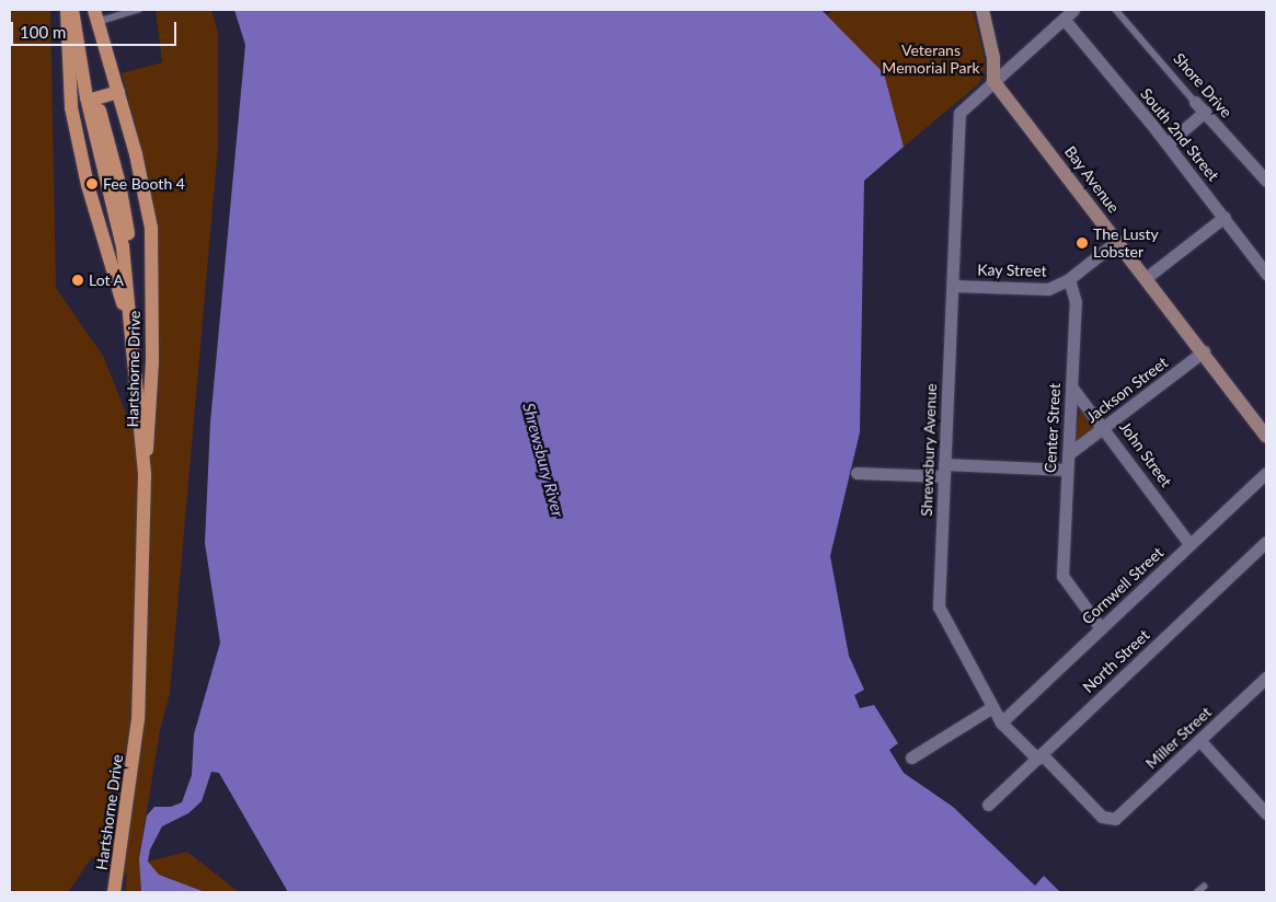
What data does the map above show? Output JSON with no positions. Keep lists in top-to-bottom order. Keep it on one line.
{"streets":{"main road":["Hartshorne Drive"],"street":["Shore Drive","South 2nd Street","Bay Avenue","Kay Street","Jackson Street","Center Street","Shrewsbury Avenue","John Street","Cornwell Street","North Street","Miller Street"]},"crossings":[["Bay Avenue","Jackson Street"],["Bay Avenue","Shrewsbury Avenue"],["Kay Street","Center Street"],["Kay Street","Shrewsbury Avenue"],["Jackson Street","Center Street"],["Jackson Street","John Street"],["Center Street","John Street"],["Center Street","Cornwell Street"],["Shrewsbury Avenue","Cornwell Street"],["Shrewsbury Avenue","North Street"],["Shrewsbury Avenue","Miller Street"],["John Street","Cornwell Street"]],"water":["Shrewsbury River"],"parks":["Veterans Memorial Park"],"places":["Fee Booth 4","The Lusty Lobster","Lot A"],"scale_bar":"100 m"}
